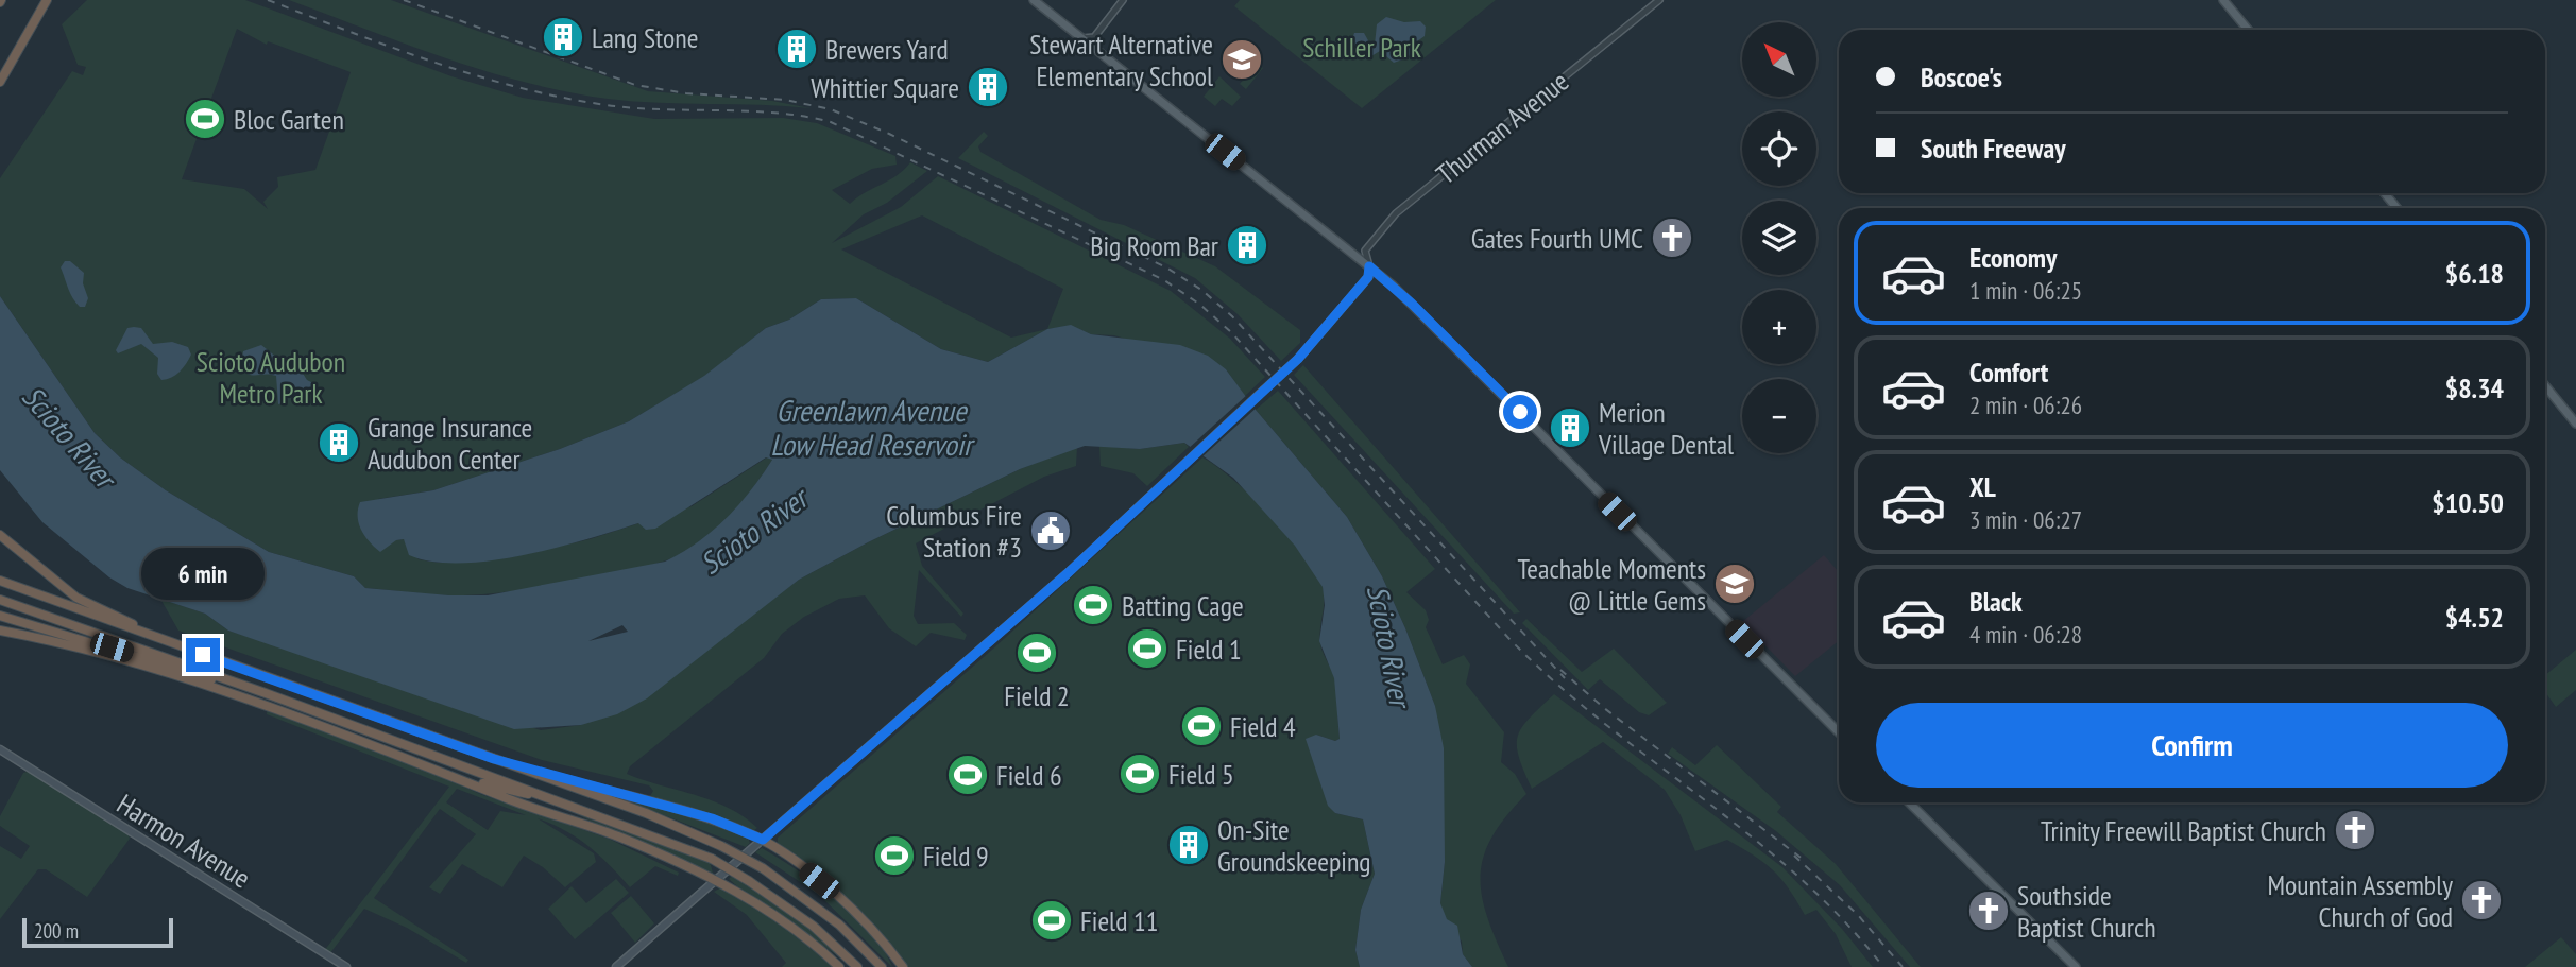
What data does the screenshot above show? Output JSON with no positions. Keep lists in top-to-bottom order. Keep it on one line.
{"streets":{"main road":["Harmon Avenue"],"street":["Thurman Avenue"]},"water":["Greenlawn Avenue Low Head Reservoir","Scioto River"],"parks":["Schiller Park","Scioto Audubon Metro Park"],"places":{"building":["Lang Stone","Brewers Yard","Whittier Square","Big Room Bar","Merion Village Dental","Grange Insurance Audubon Center","On-Site Groundskeeping"],"school or university":["Stewart Alternative Elementary School","Teachable Moments @ Little Gems"],"sports":["Bloc Garten","Batting Cage","Field 1","Field 2","Field 4","Field 5","Field 6","Field 9","Field 11"],"church":["Gates Fourth UMC","Trinity Freewill Baptist Church","Mountain Assembly Church of God","Southside Baptist Church"],"public building":["Columbus Fire Station #3"]},"scale_bar":"200 m","north":"top left","page":{"map_buttons":["+","−"],"banner":["Boscoe's","South Freeway"],"list":[{"name":"Economy","note":"1 min · 06:25","value":"$6.18"},{"name":"Comfort","note":"2 min · 06:26","value":"$8.34"},{"name":"XL","note":"3 min · 06:27","value":"$10.50"},{"name":"Black","note":"4 min · 06:28","value":"$4.52"}],"bubble":"6 min","buttons":"Confirm","scale":"200 m"}}
